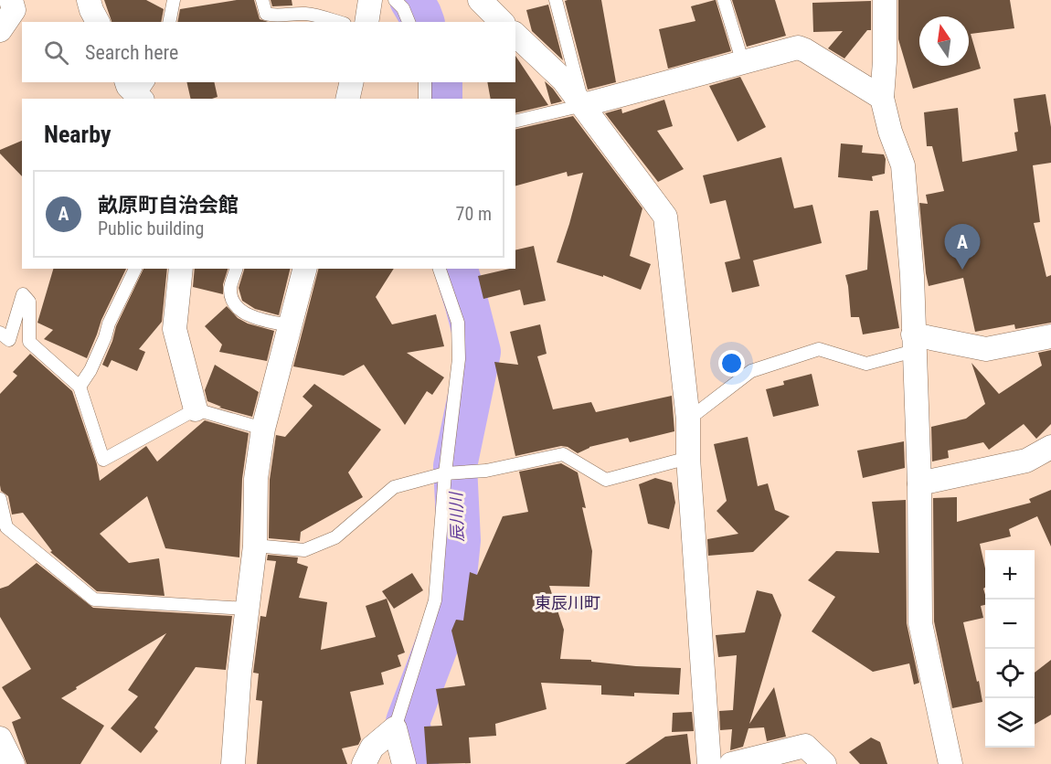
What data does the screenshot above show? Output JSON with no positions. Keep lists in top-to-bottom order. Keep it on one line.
{"districts":["東辰川町"],"water":["辰川川"],"north":"top","page":{"search":"Search here","heading":"Nearby","list":[{"mark":"A","name":"畝原町自治会館","note":"Public building","value":"70 m"}],"pins":"A","map_buttons":["+","−"]}}
